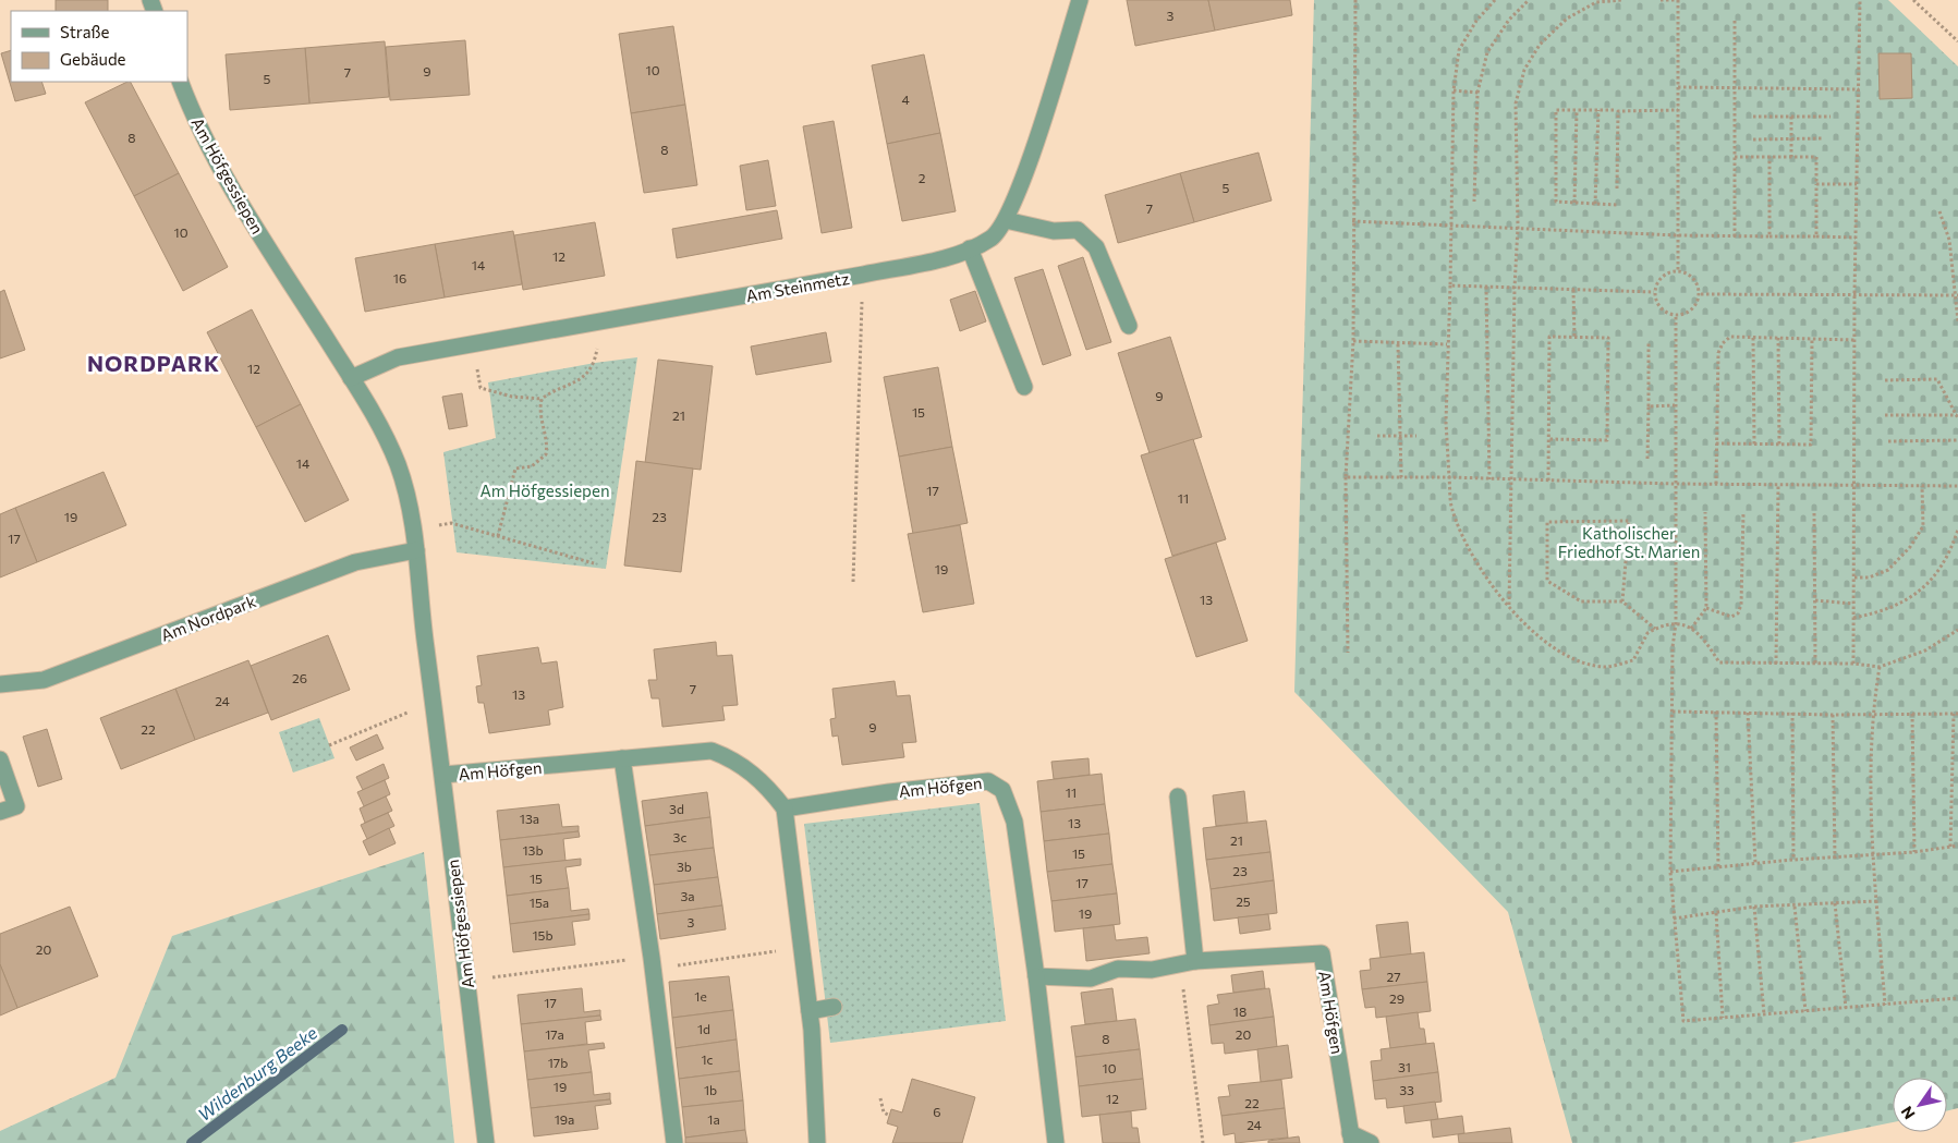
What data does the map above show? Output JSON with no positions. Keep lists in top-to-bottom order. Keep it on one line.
{"streets":{"street":["Am Höfgessiepen","Am Steinmetz","Am Nordpark","Am Höfgen"]},"crossings":[["Am Höfgessiepen","Am Steinmetz"],["Am Höfgessiepen","Am Nordpark"],["Am Höfgessiepen","Am Höfgen"]],"districts":["NORDPARK"],"water":["Wildenburg Beeke"],"parks":["Am Höfgessiepen","Katholischer Friedhof St. Marien"],"house_numbers":["3","10","9","7","5","4","8","8","2","5","7","10","12","14","16","12","9","15","21","14","17","11","19","23","17","19","13","26","7","13","24","9","22","11","3d","13a","13","3c","21","13b","15","3b","23","15","17","3a","25","15a","19","3","15b","20","27","1e","29","17","18","1d","17a","20","8","1c","17b","31","10","19","1b","33","12","22","6","19a","1a","24"],"legend":["Straße","Gebäude"],"north":"bottom left"}
